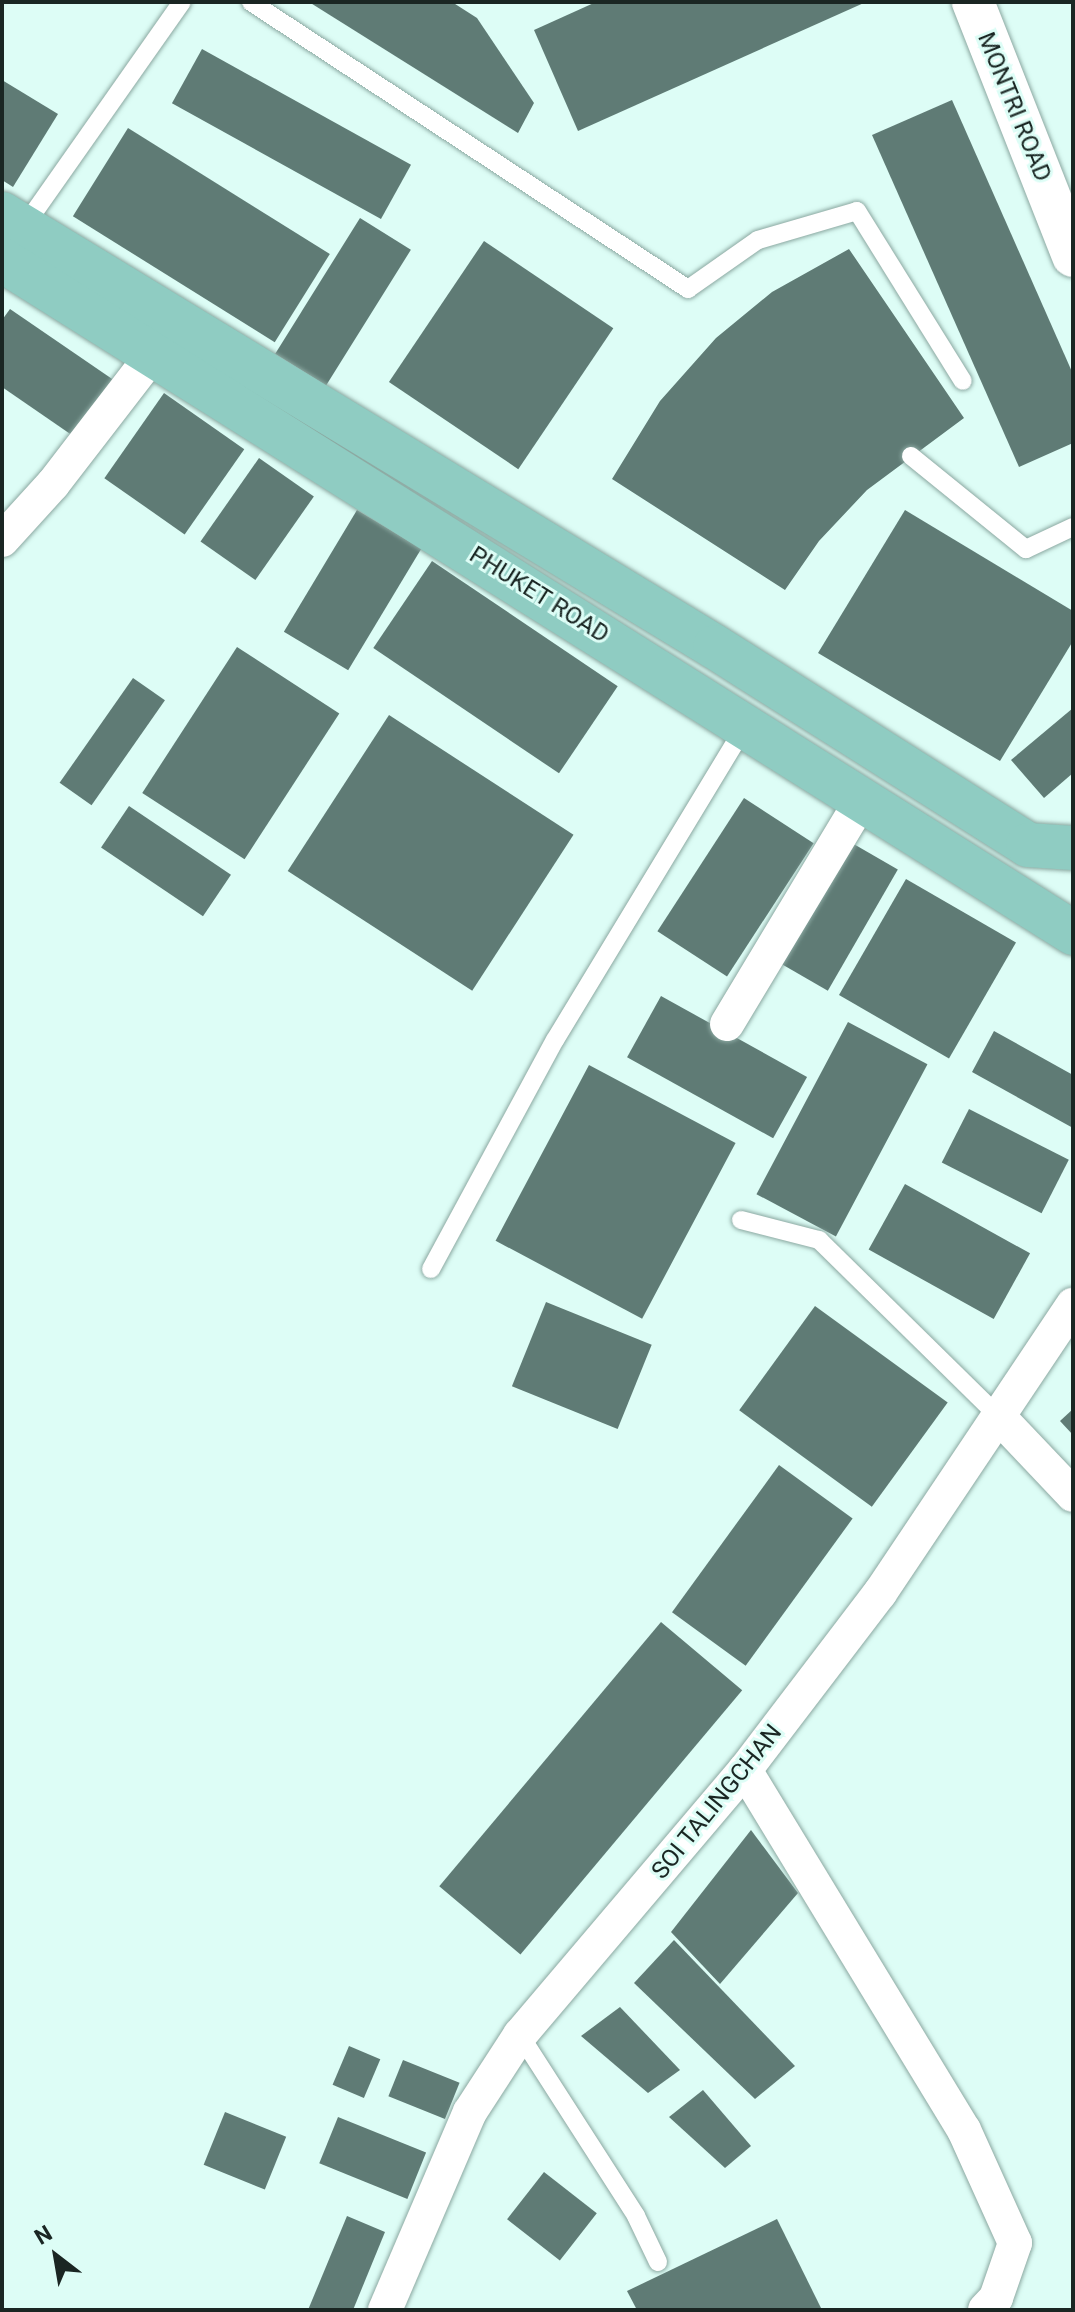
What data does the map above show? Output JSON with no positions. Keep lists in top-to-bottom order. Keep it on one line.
{"streets":{"main road":["PHUKET ROAD"],"street":["MONTRI ROAD","SOI TALINGCHAN"]},"north":"top left"}
